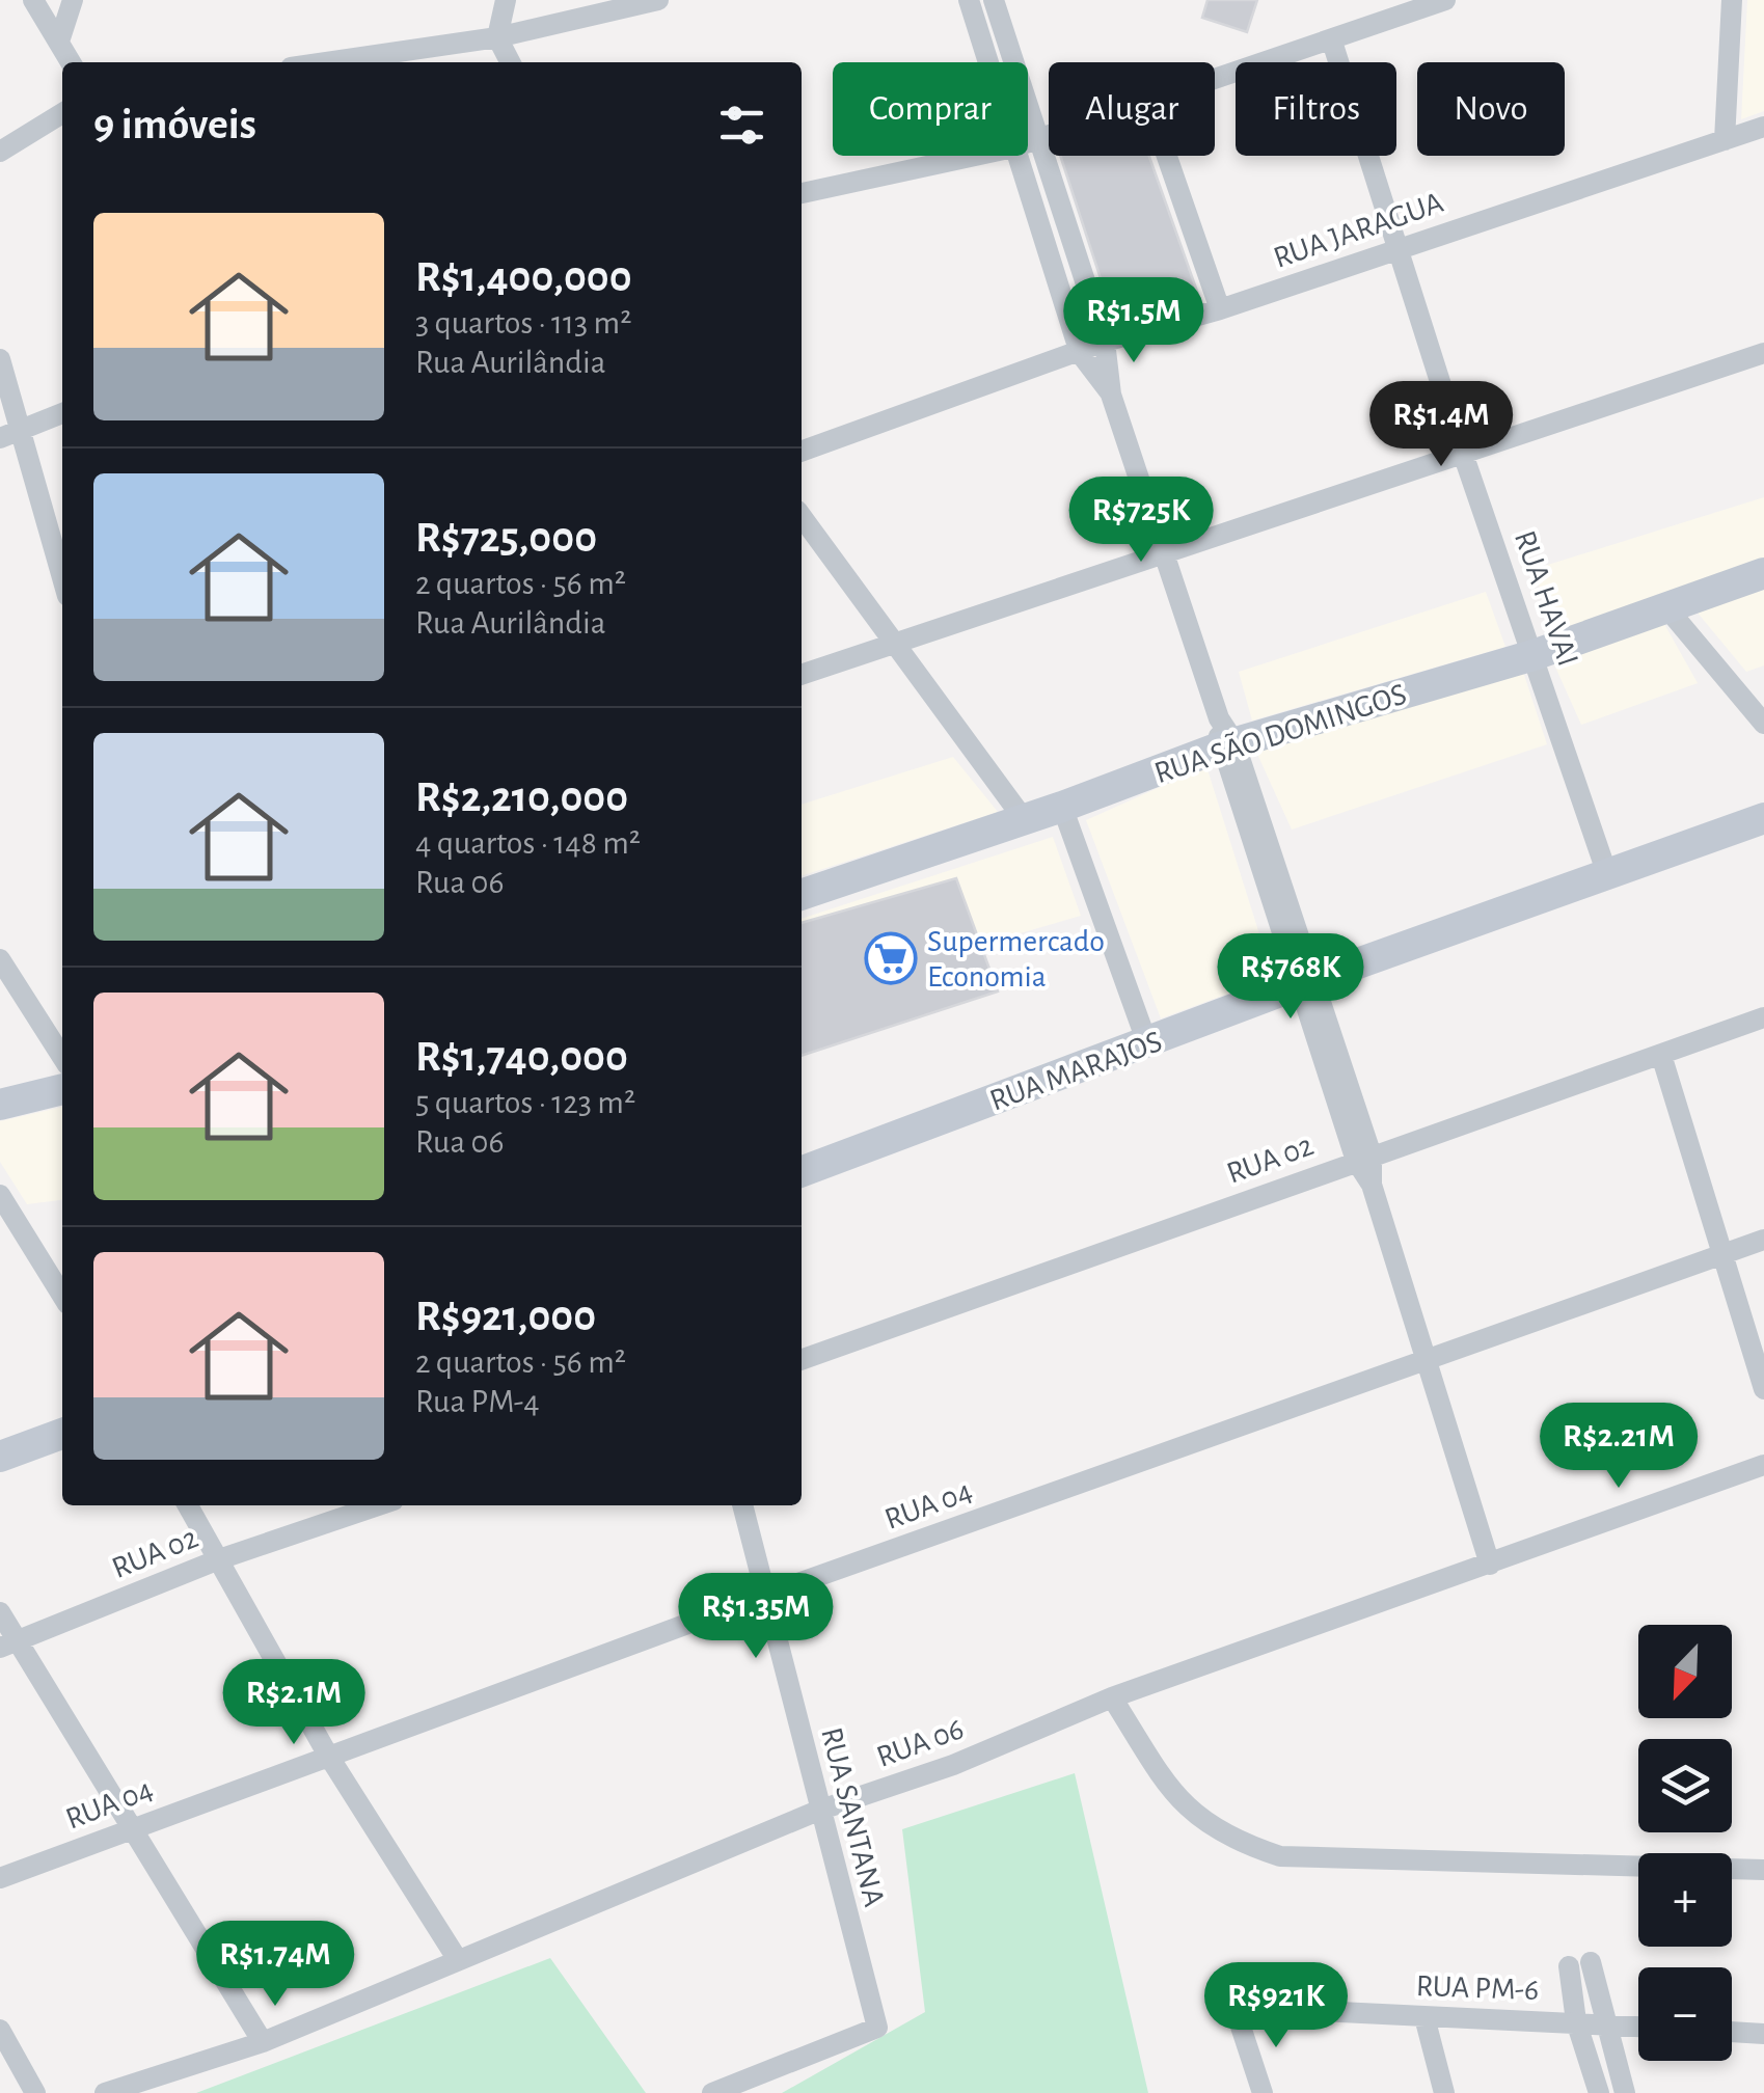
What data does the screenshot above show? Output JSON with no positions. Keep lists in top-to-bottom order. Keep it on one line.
{"streets":{"street":["RUA JARAGUA","RUA HAVAI","RUA SÃO DOMINGOS","RUA MARAJOS","RUA 02","RUA 04","RUA 06","RUA SANTANA","RUA PM-6"]},"crossings":[["RUA JARAGUA","RUA HAVAI"],["RUA HAVAI","RUA SÃO DOMINGOS"],["RUA HAVAI","RUA MARAJOS"],["RUA 04","RUA SANTANA"],["RUA 06","RUA SANTANA"]],"places":{"supermarket":["Supermercado Economia"]},"north":"bottom left","page":{"chip":["Comprar","Alugar","Filtros","Novo"],"heading":"9 imóveis","list":[{"name":"R$1,400,000","note":"3 quartos · 113 m² · Rua Aurilândia"},{"name":"R$725,000","note":"2 quartos · 56 m² · Rua Aurilândia"},{"name":"R$2,210,000","note":"4 quartos · 148 m² · Rua 06"},{"name":"R$1,740,000","note":"5 quartos · 123 m² · Rua 06"},{"name":"R$921,000","note":"2 quartos · 56 m² · Rua PM-4"}],"price":["R$1.5M","R$1.4M","R$725K","R$768K","R$2.21M","R$1.35M","R$2.1M","R$1.74M","R$921K"],"map_buttons":["+","−"]}}
